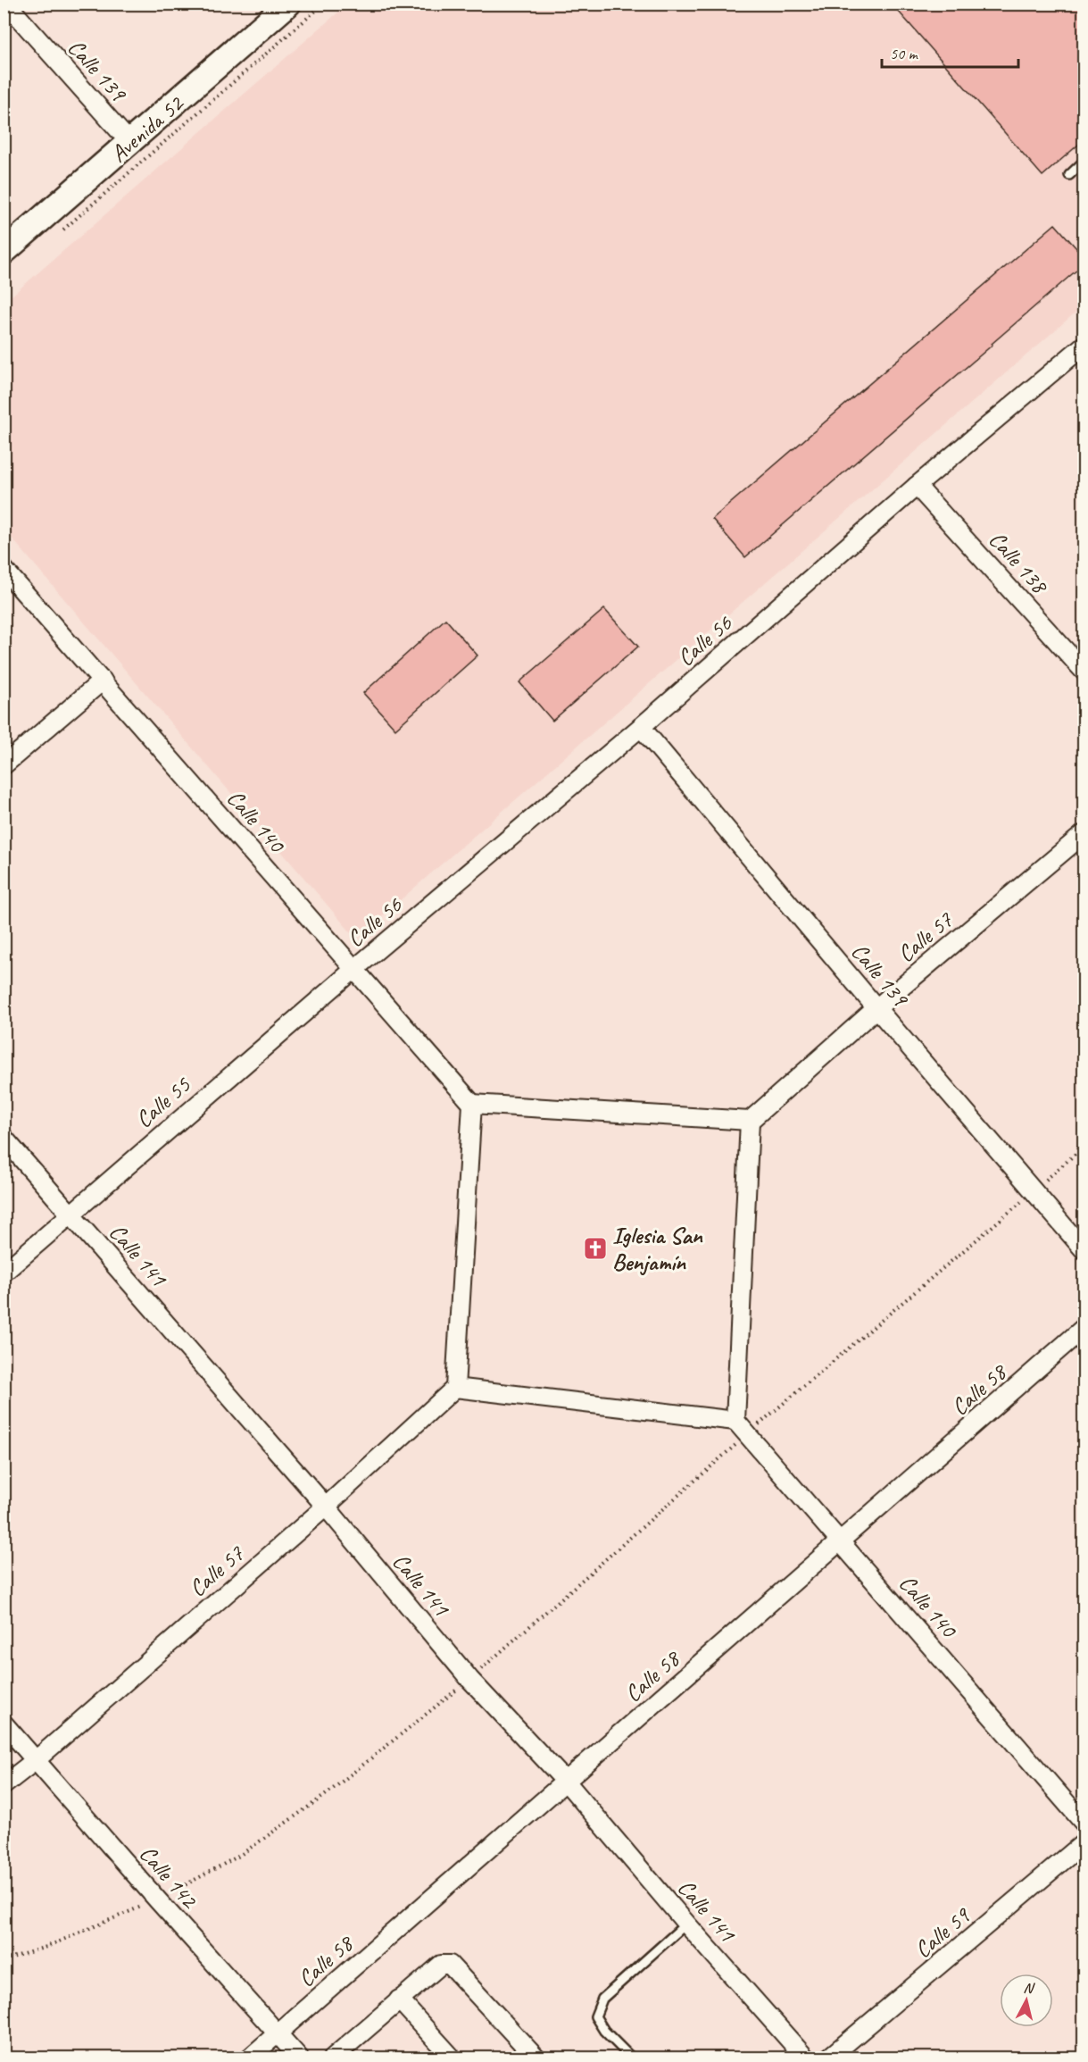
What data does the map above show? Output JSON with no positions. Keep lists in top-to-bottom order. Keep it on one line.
{"streets":{"main road":["Avenida 52"],"street":["Calle 139","Calle 138","Calle 56","Calle 140","Calle 57","Calle 55","Calle 141","Calle 58","Calle 142","Calle 59"]},"crossings":[["Calle 139","Avenida 52"],["Calle 139","Calle 56"],["Calle 139","Calle 57"],["Calle 138","Calle 56"],["Calle 56","Calle 140"],["Calle 56","Calle 55"],["Calle 140","Calle 55"],["Calle 140","Calle 58"],["Calle 57","Calle 141"],["Calle 57","Calle 142"],["Calle 55","Calle 141"],["Calle 141","Calle 58"],["Calle 58","Calle 142"]],"places":{"church":["Iglesia San Benjamín"]},"scale_bar":"50 m","north":"top"}
